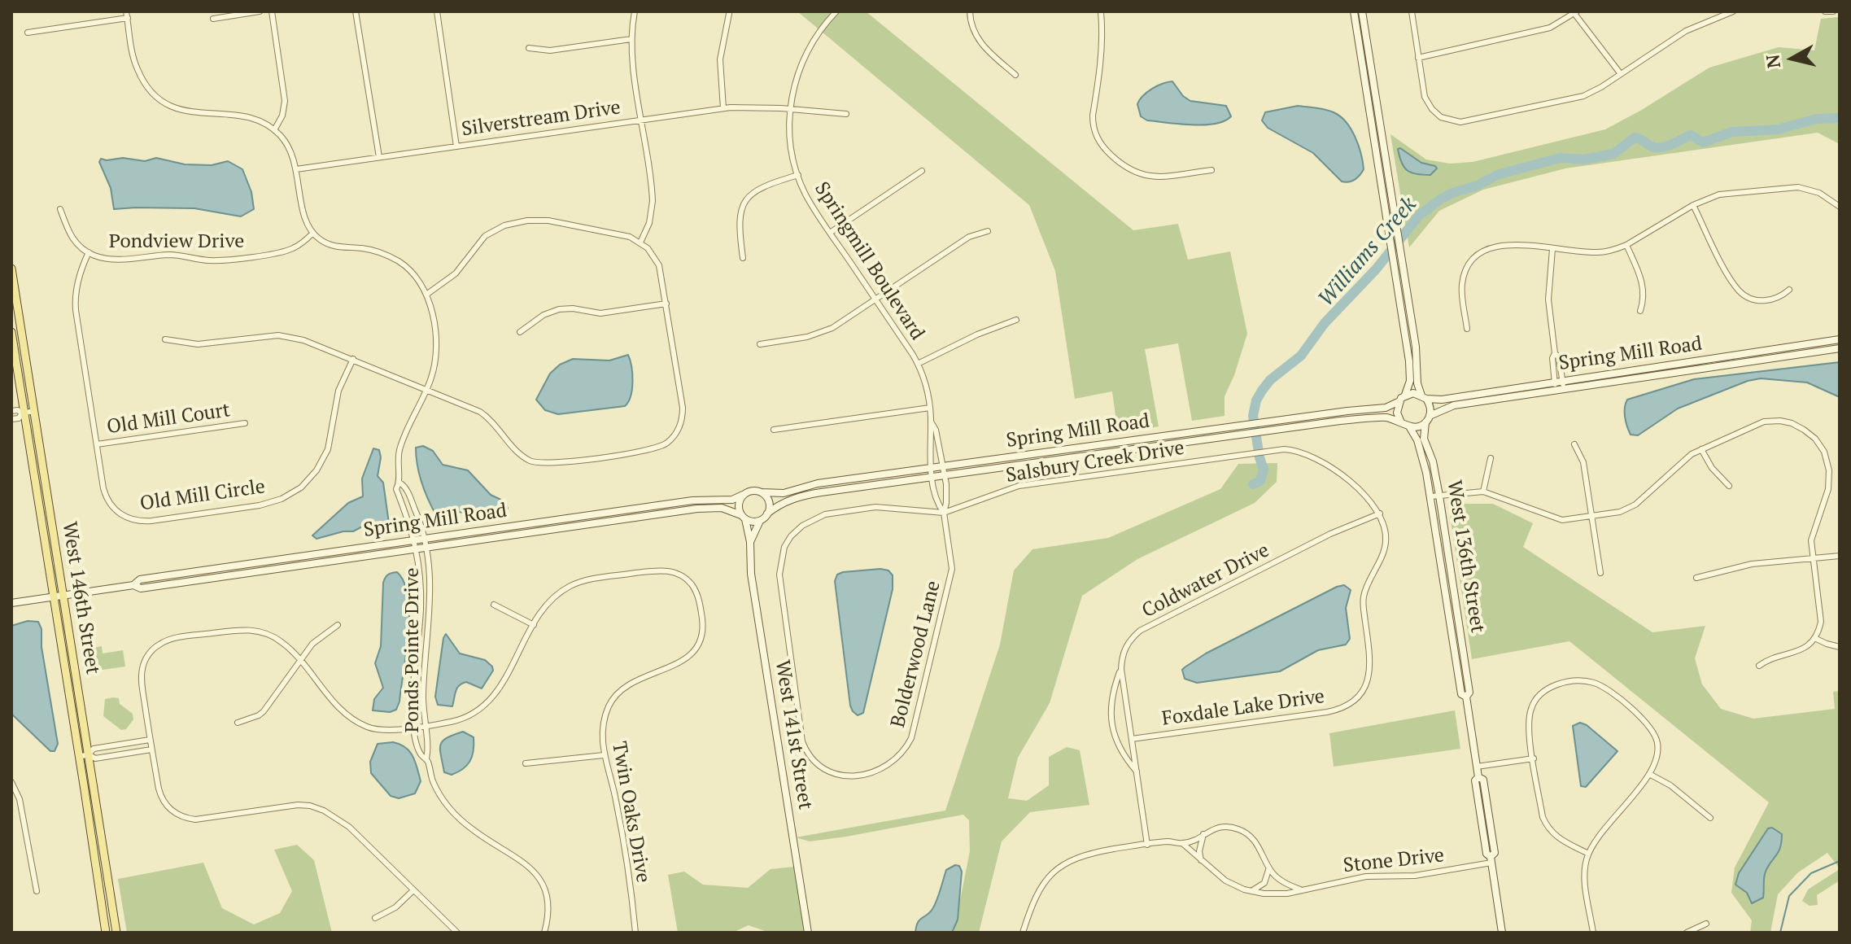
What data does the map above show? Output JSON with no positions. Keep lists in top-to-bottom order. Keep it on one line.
{"streets":{"main road":["West 146th Street"],"street":["Silverstream Drive","Pondview Drive","Springmill Boulevard","Spring Mill Road","Old Mill Court","Salsbury Creek Drive","Old Mill Circle","West 136th Street","Coldwater Drive","Ponds Pointe Drive","Bolderwood Lane","Foxdale Lake Drive","West 141st Street","Twin Oaks Drive","Stone Drive"]},"crossings":[["Silverstream Drive","Springmill Boulevard"],["Pondview Drive","Old Mill Circle"],["Springmill Boulevard","Spring Mill Road"],["Springmill Boulevard","Bolderwood Lane"],["Spring Mill Road","West 136th Street"],["Spring Mill Road","West 146th Street"],["Spring Mill Road","Ponds Pointe Drive"],["Spring Mill Road","Bolderwood Lane"],["Spring Mill Road","West 141st Street"],["Old Mill Court","Old Mill Circle"],["Salsbury Creek Drive","Coldwater Drive"],["Salsbury Creek Drive","Bolderwood Lane"],["Salsbury Creek Drive","Foxdale Lake Drive"],["West 136th Street","Stone Drive"],["Coldwater Drive","Foxdale Lake Drive"]],"water":["Williams Creek"],"north":"left"}
